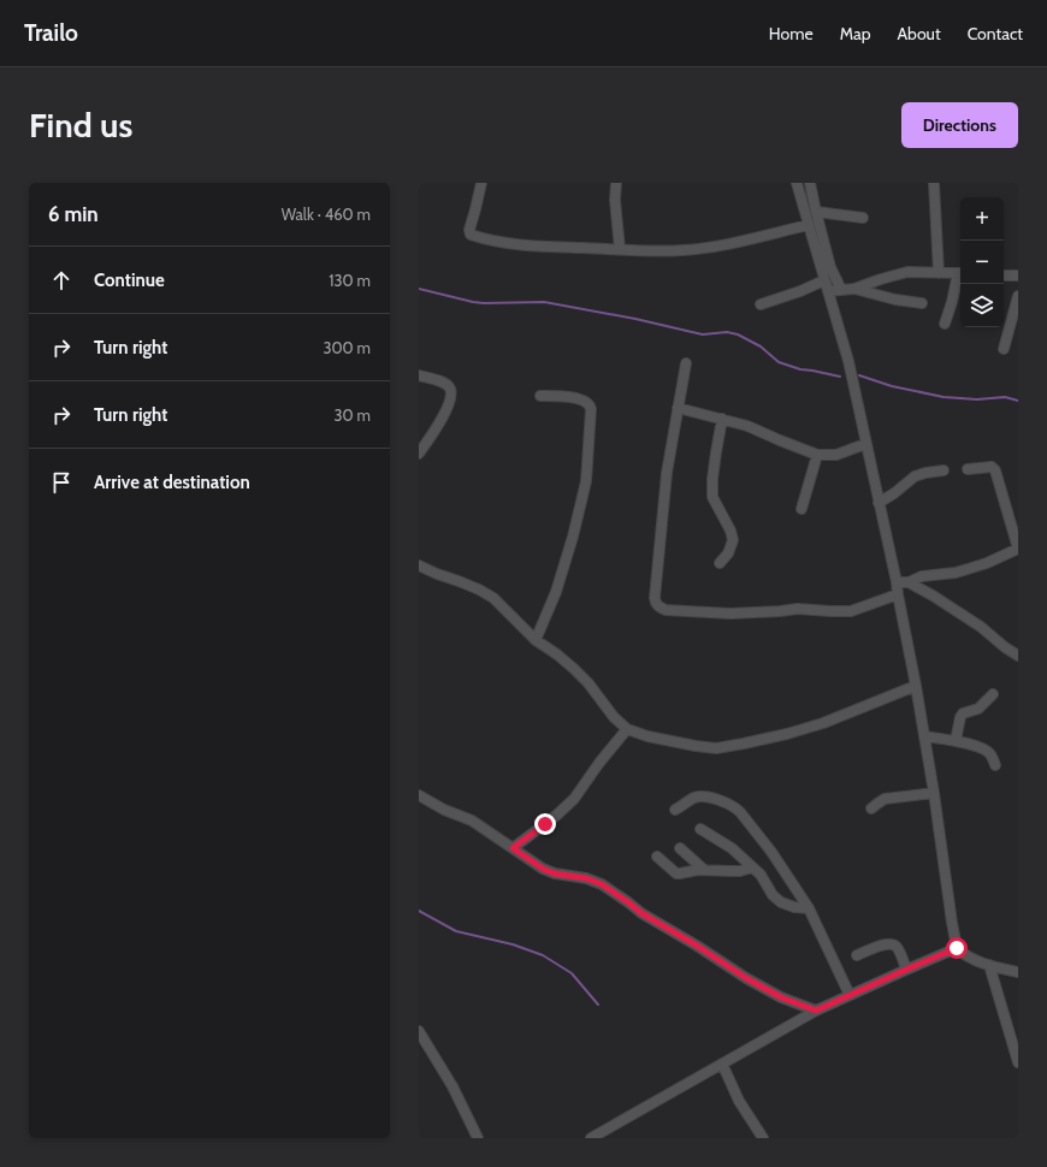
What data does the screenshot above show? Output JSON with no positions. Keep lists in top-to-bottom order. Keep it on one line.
{"page":{"header":"Trailo","nav":["Home","Map","About","Contact"],"buttons":"Directions","title":"Find us","heading":["6 min","Walk · 460 m"],"map_buttons":["+","−"],"list":[["Continue","130 m"],["Turn right","300 m"],["Turn right","30 m"],"Arrive at destination"]}}
